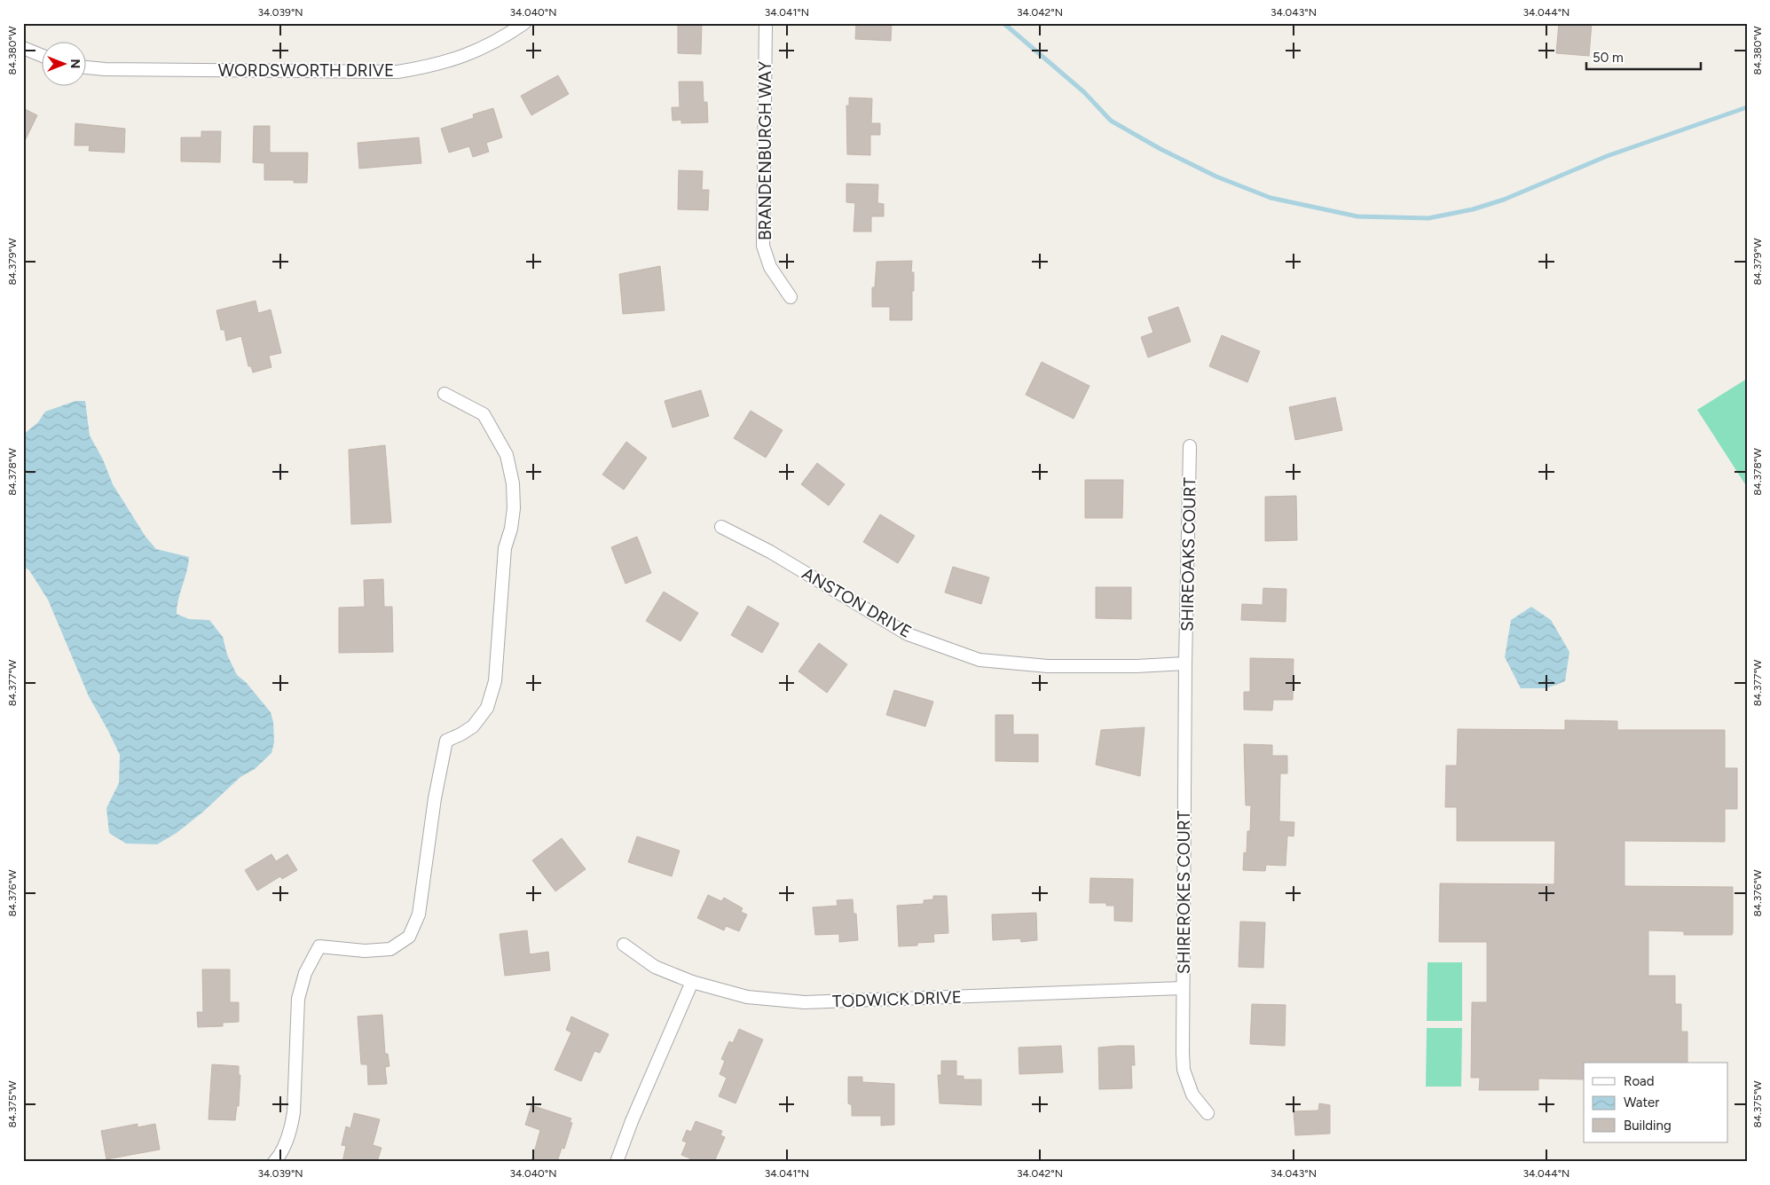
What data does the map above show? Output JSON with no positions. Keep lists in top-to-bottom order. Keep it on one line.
{"streets":{"street":["WORDSWORTH DRIVE","BRANDENBURGH WAY","SHIREOAKS COURT","ANSTON DRIVE","SHIREROKES COURT","TODWICK DRIVE"]},"crossings":[["SHIREOAKS COURT","ANSTON DRIVE"],["SHIREOAKS COURT","SHIREROKES COURT"],["ANSTON DRIVE","SHIREROKES COURT"],["SHIREROKES COURT","TODWICK DRIVE"]],"legend":["Road","Water","Building"],"scale_bar":"50 m","north":"right","coordinates":["34.039°N","34.040°N","34.041°N","34.042°N","34.043°N","34.044°N","84.380°W","84.379°W","84.378°W","84.377°W","84.376°W","84.375°W"]}
